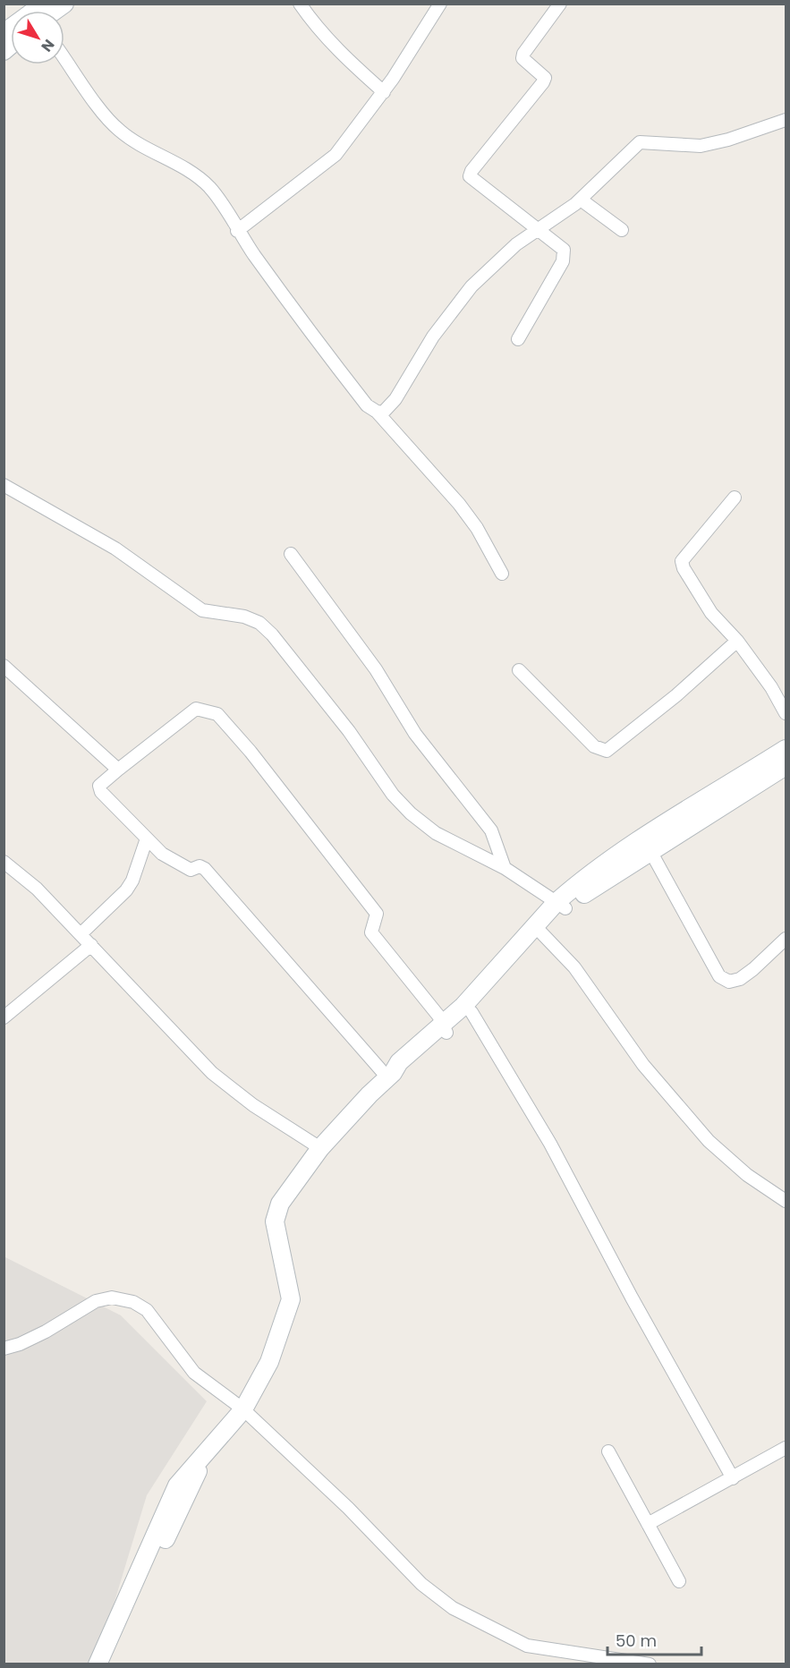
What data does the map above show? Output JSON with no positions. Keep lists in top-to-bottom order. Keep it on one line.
{"scale_bar":"50 m","north":"bottom right"}
